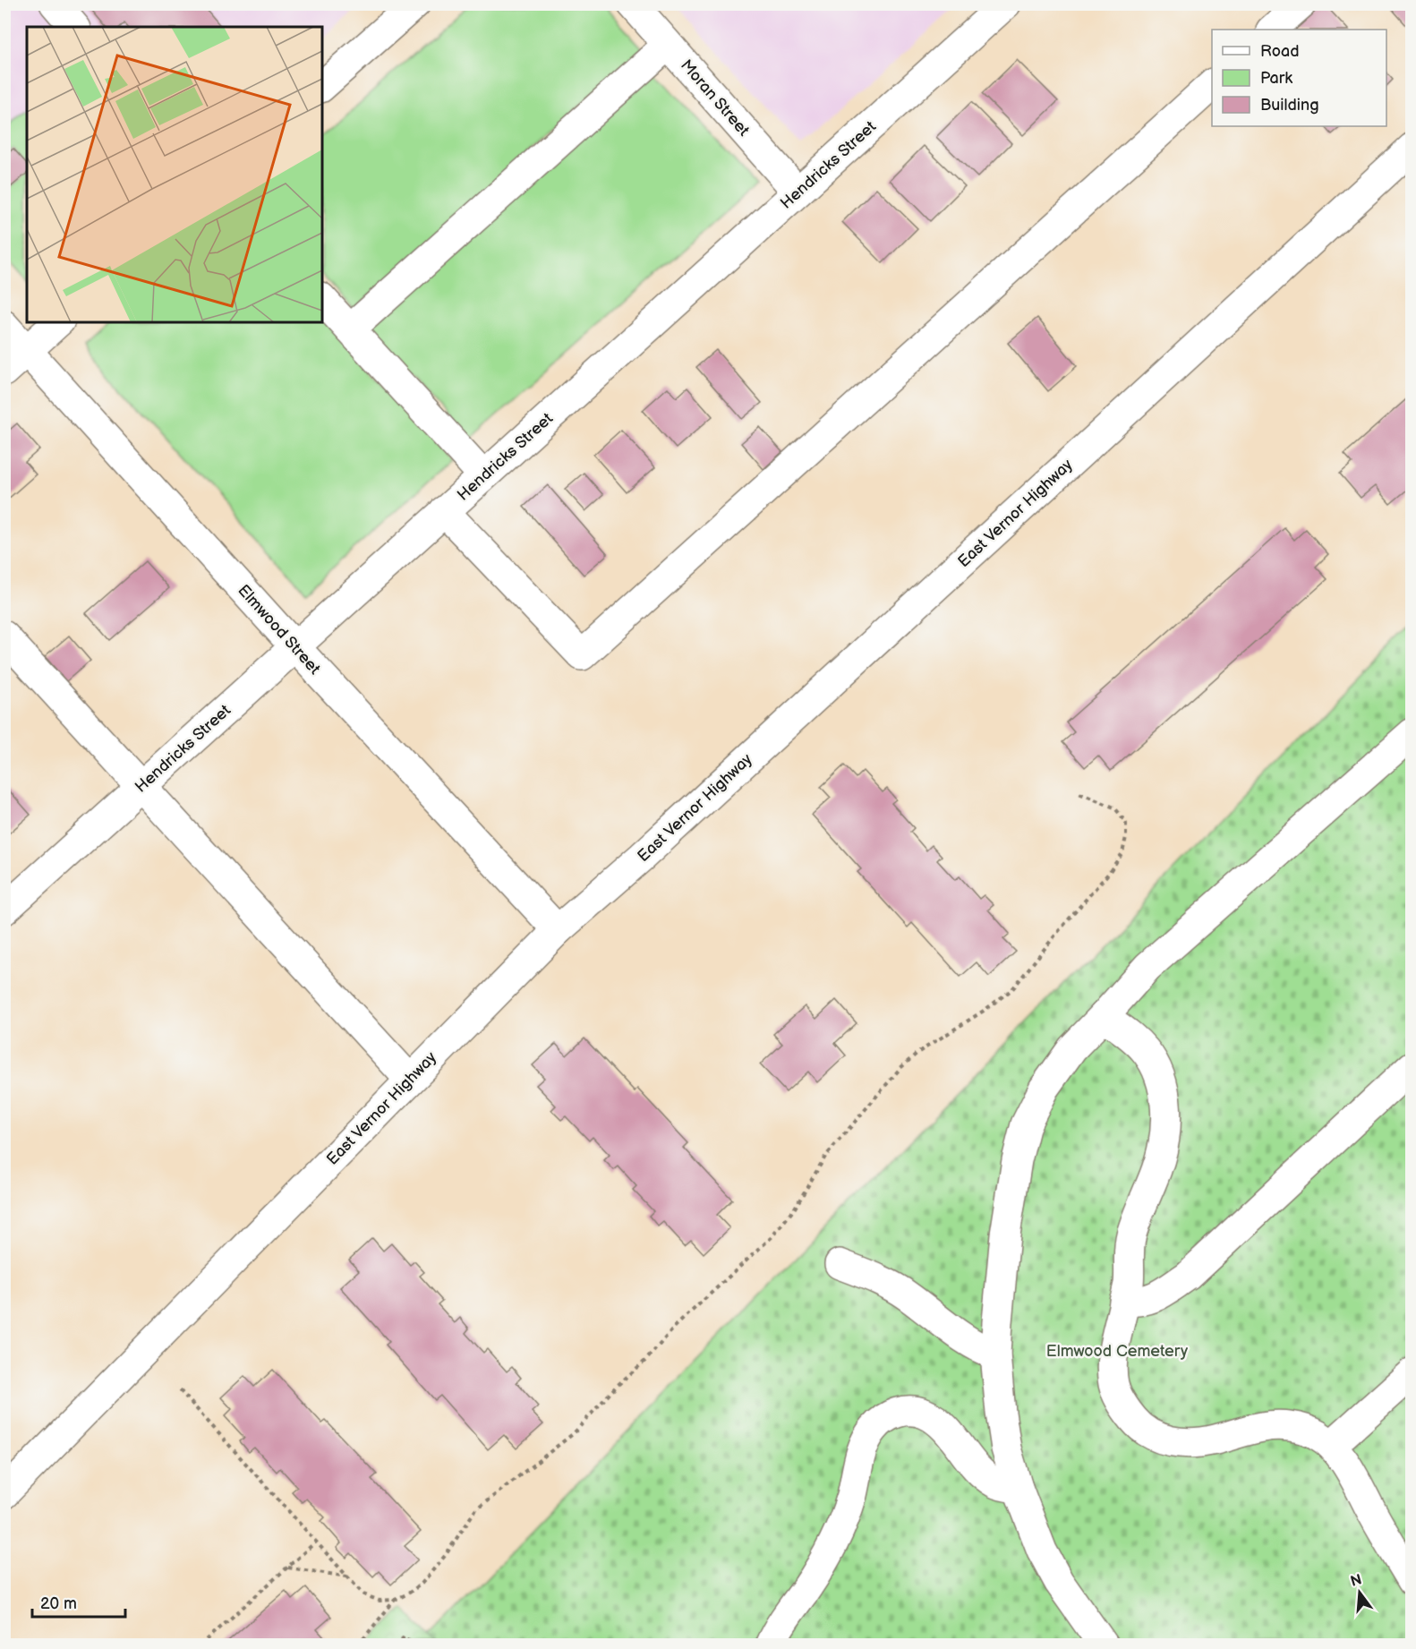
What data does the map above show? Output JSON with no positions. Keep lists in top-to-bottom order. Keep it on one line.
{"streets":{"street":["Moran Street","Hendricks Street","East Vernor Highway","Elmwood Street"]},"crossings":[["Moran Street","Hendricks Street"],["Hendricks Street","Elmwood Street"],["East Vernor Highway","Elmwood Street"]],"parks":["Elmwood Cemetery"],"legend":["Road","Park","Building"],"scale_bar":"20 m","north":"top"}
